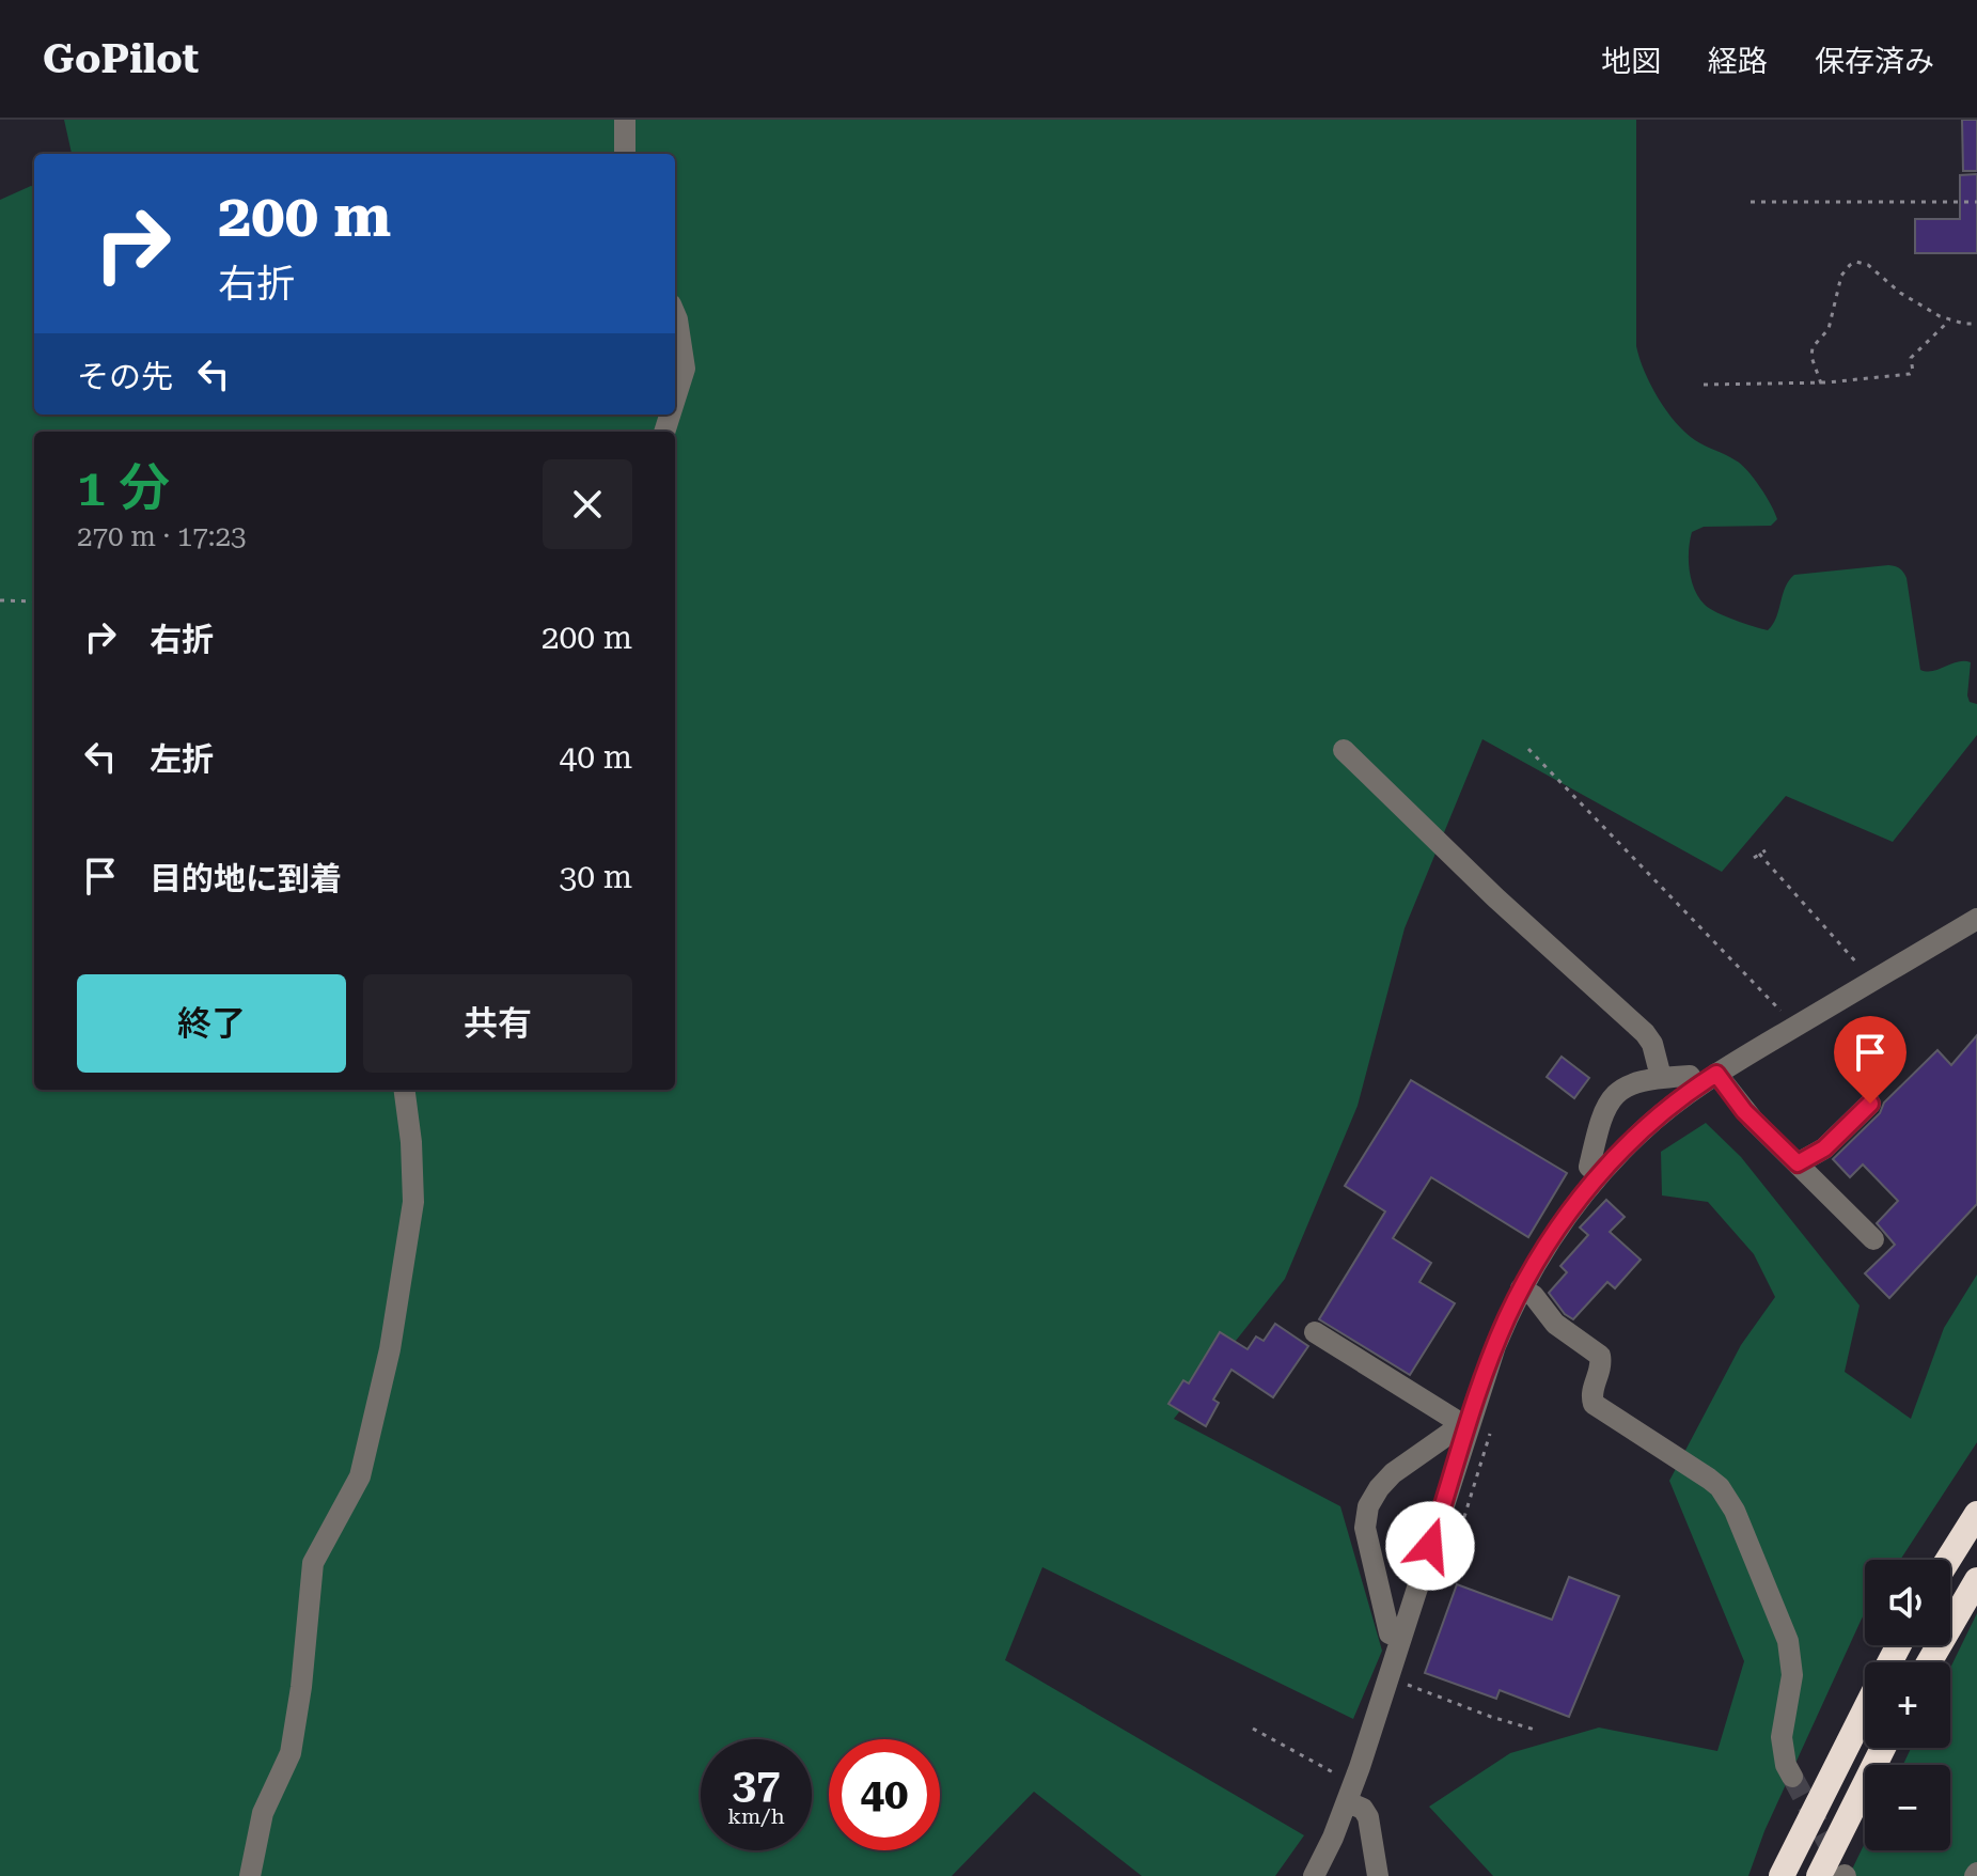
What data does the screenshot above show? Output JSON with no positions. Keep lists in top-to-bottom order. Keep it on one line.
{"page":{"header":"GoPilot","nav":["地図","経路","保存済み"],"turn":["200 m","右折"],"then":"その先","heading":["1 分","270 m · 17:23"],"list":[{"name":"右折","value":"200 m"},{"name":"左折","value":"40 m"},{"name":"目的地に到着","value":"30 m"}],"buttons":["終了","共有"],"map_buttons":["+","−"],"speed":"37 km/h","limit":"40"}}
